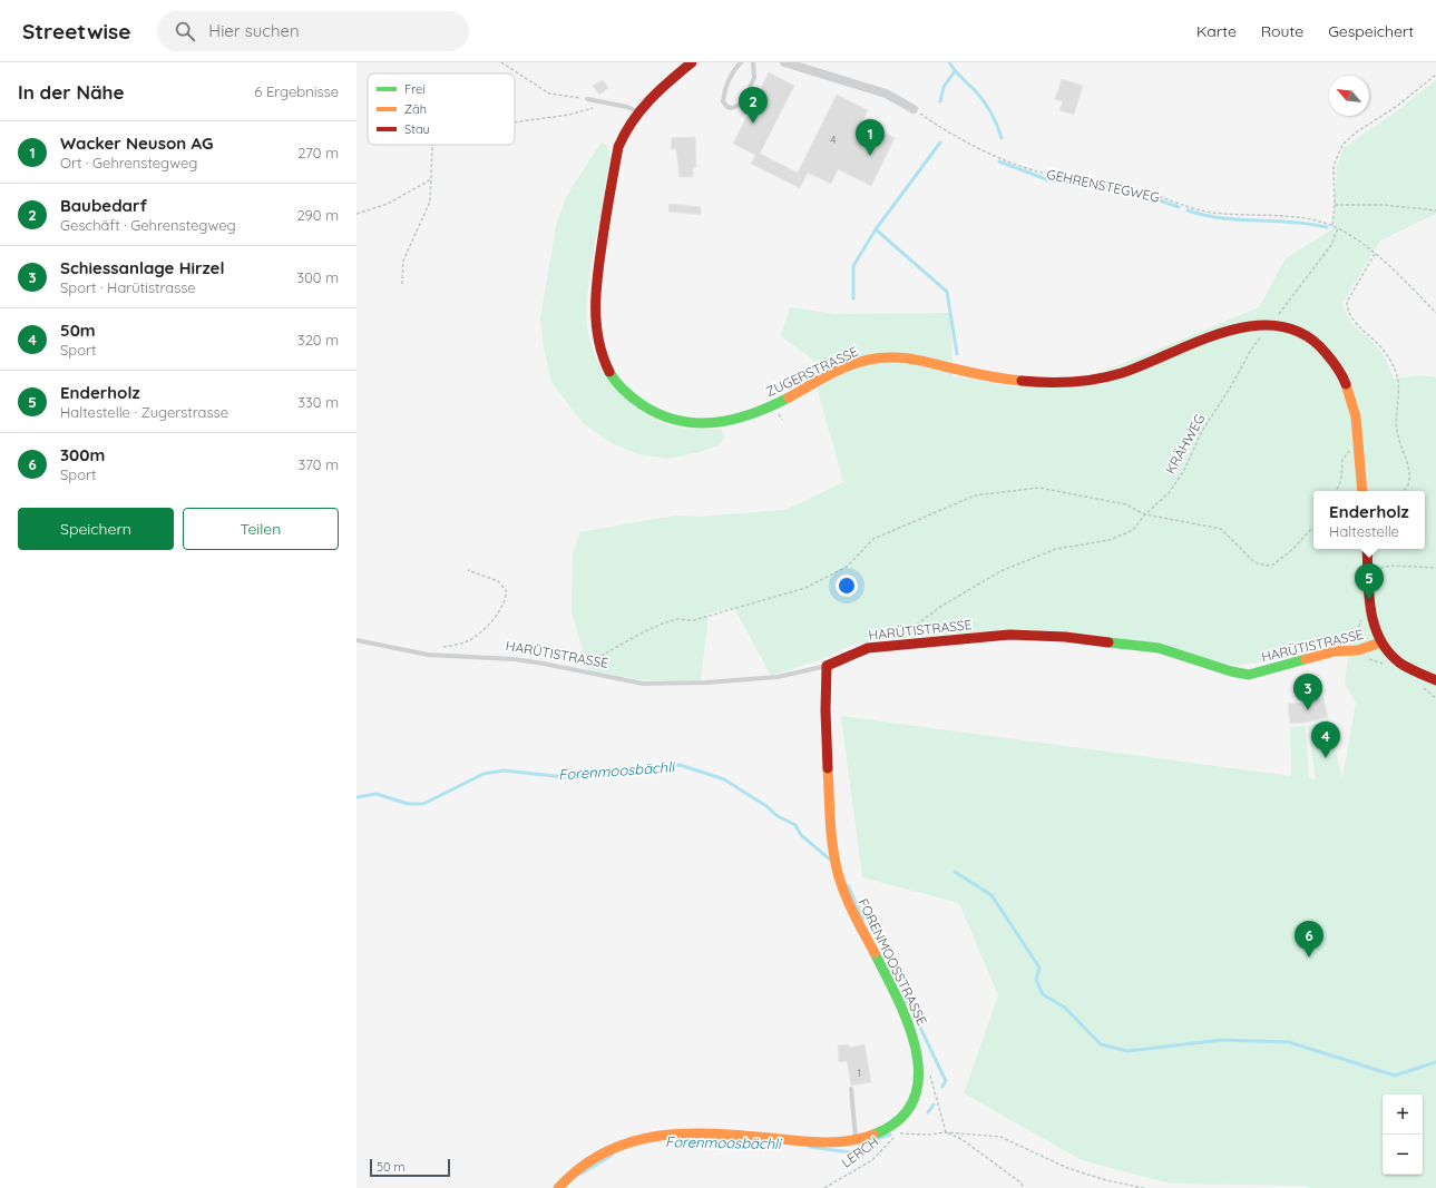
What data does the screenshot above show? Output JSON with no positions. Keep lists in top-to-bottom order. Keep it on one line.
{"streets":{"main road":["ZUGERSTRASSE","HARÜTISTRASSE","FORENMOOSSTRASSE"],"path":["GEHRENSTEGWEG","KRÄHWEG","LERCH"]},"crossings":[["GEHRENSTEGWEG","KRÄHWEG"],["ZUGERSTRASSE","KRÄHWEG"],["HARÜTISTRASSE","FORENMOOSSTRASSE"]],"water":["Forenmoosbächli"],"house_numbers":["4","1"],"legend":["Frei","Zäh","Stau"],"scale_bar":"50 m","north":"top left","page":{"header":"Streetwise","search":"Hier suchen","nav":["Karte","Route","Gespeichert"],"heading":["In der Nähe","6 Ergebnisse"],"pins":["2","1","5","3","4","6"],"list":[{"mark":"1","name":"Wacker Neuson AG","note":"Ort · Gehrenstegweg","value":"270 m"},{"mark":"2","name":"Baubedarf","note":"Geschäft · Gehrenstegweg","value":"290 m"},{"mark":"3","name":"Schiessanlage Hirzel","note":"Sport · Harütistrasse","value":"300 m"},{"mark":"4","name":"50m","note":"Sport","value":"320 m"},{"mark":"5","name":"Enderholz","note":"Haltestelle · Zugerstrasse","value":"330 m"},{"mark":"6","name":"300m","note":"Sport","value":"370 m"}],"popup":["Enderholz","Haltestelle"],"buttons":["Speichern","Teilen"],"map_buttons":["+","−"],"scale":"50 m"}}
